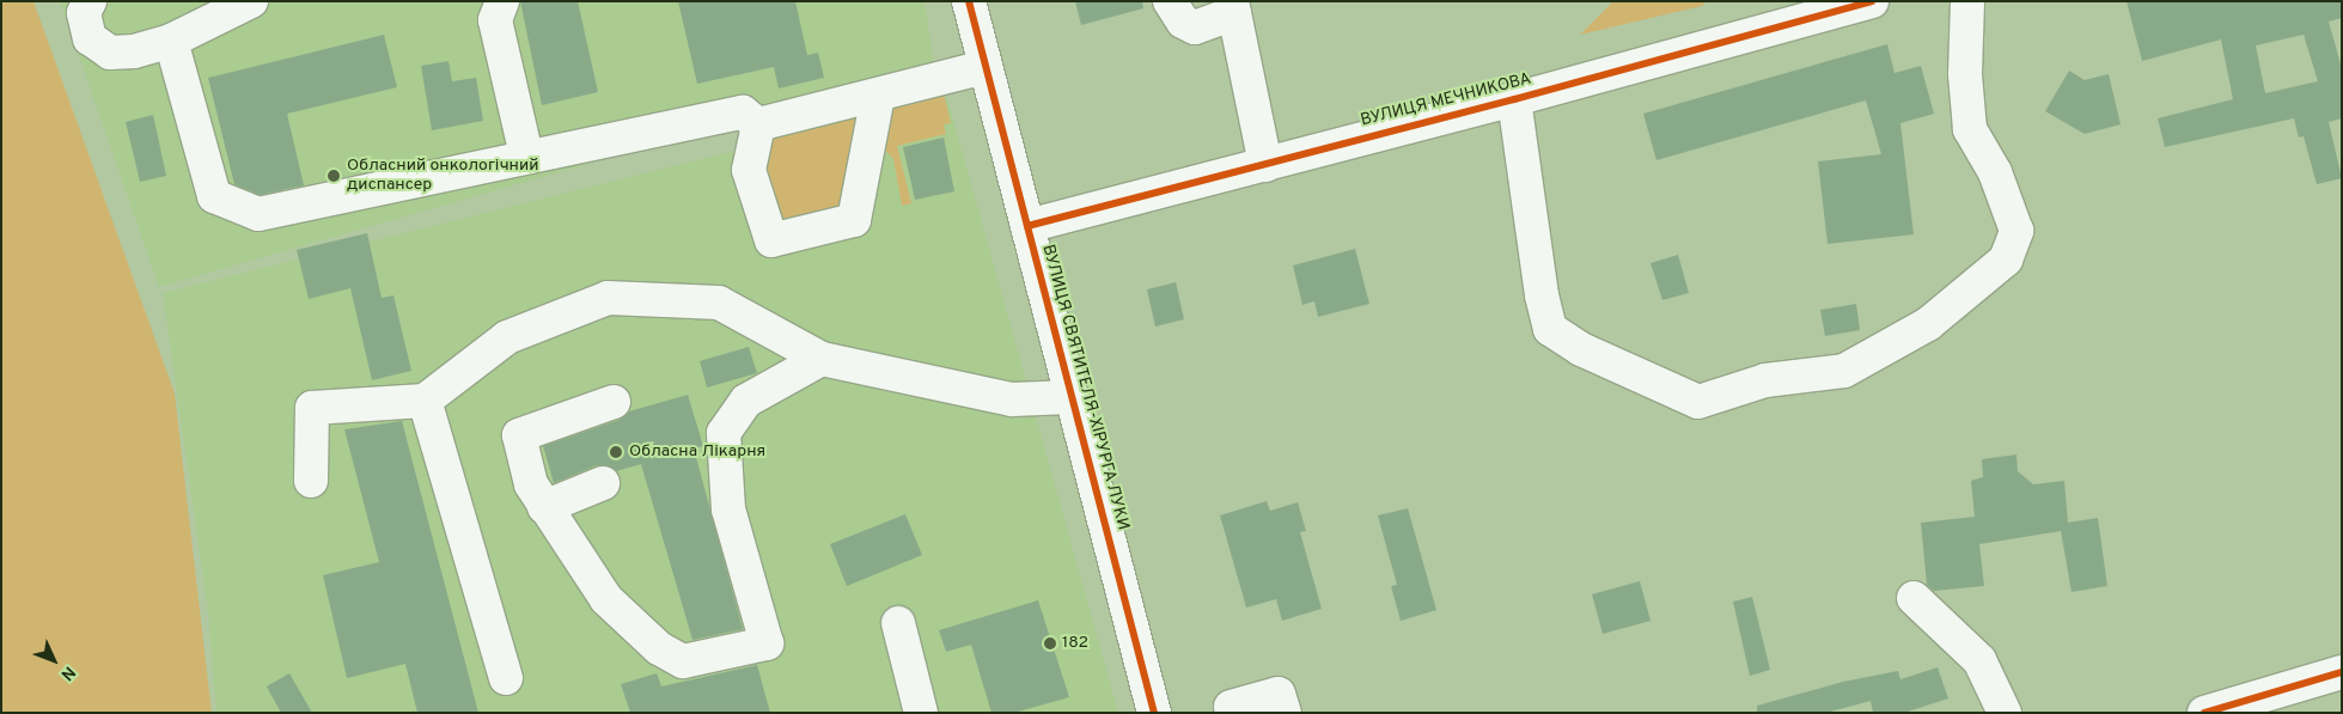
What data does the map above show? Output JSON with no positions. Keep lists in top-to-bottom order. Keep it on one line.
{"streets":{"street":["ВУЛИЦЯ МЕЧНИКОВА","ВУЛИЦЯ СВЯТИТЕЛЯ-ХІРУРГА ЛУКИ"]},"crossings":[["ВУЛИЦЯ МЕЧНИКОВА","ВУЛИЦЯ СВЯТИТЕЛЯ-ХІРУРГА ЛУКИ"]],"places":["Обласний онкологічний диспансер","Обласна Лікарня","182"],"north":"bottom right"}
